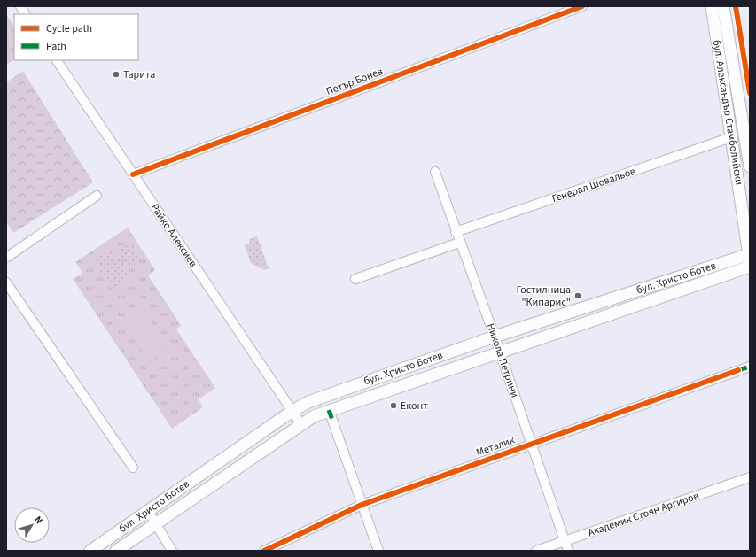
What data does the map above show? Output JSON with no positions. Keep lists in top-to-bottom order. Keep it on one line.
{"streets":{"main road":["бул. Александър Стамболийски","бул. Христо Ботев"],"street":["Петър Бонев","Генерал Шовальов","Райко Алексиев","Никола Петрини","Металик","Академик Стоян Аргиров"]},"crossings":[["Петър Бонев","Райко Алексиев"],["бул. Александър Стамболийски","Генерал Шовальов"],["бул. Александър Стамболийски","бул. Христо Ботев"],["Генерал Шовальов","Никола Петрини"],["Райко Алексиев","бул. Христо Ботев"],["бул. Христо Ботев","Никола Петрини"],["Никола Петрини","Металик"],["Никола Петрини","Академик Стоян Аргиров"]],"places":["Тарита","Гостилница \"Кипарис\"","Еконт"],"legend":["Cycle path","Path"],"north":"top right"}
